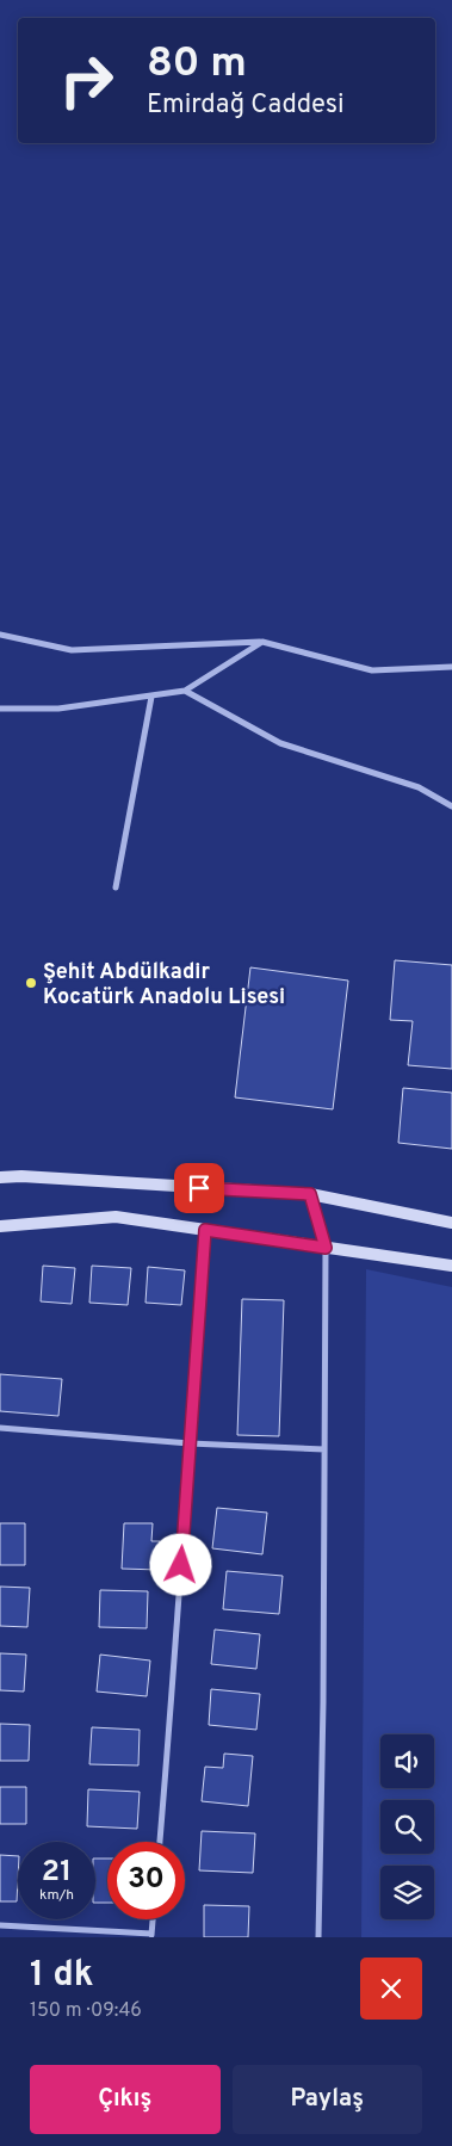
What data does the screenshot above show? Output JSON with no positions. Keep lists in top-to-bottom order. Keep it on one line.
{"places":["Şehit Abdülkadir Kocatürk Anadolu Lisesi"],"page":{"turn":["80 m","Emirdağ Caddesi"],"speed":"21 km/h","limit":"30","heading":["1 dk","150 m · 09:46"],"buttons":["Çıkış","Paylaş"]}}
